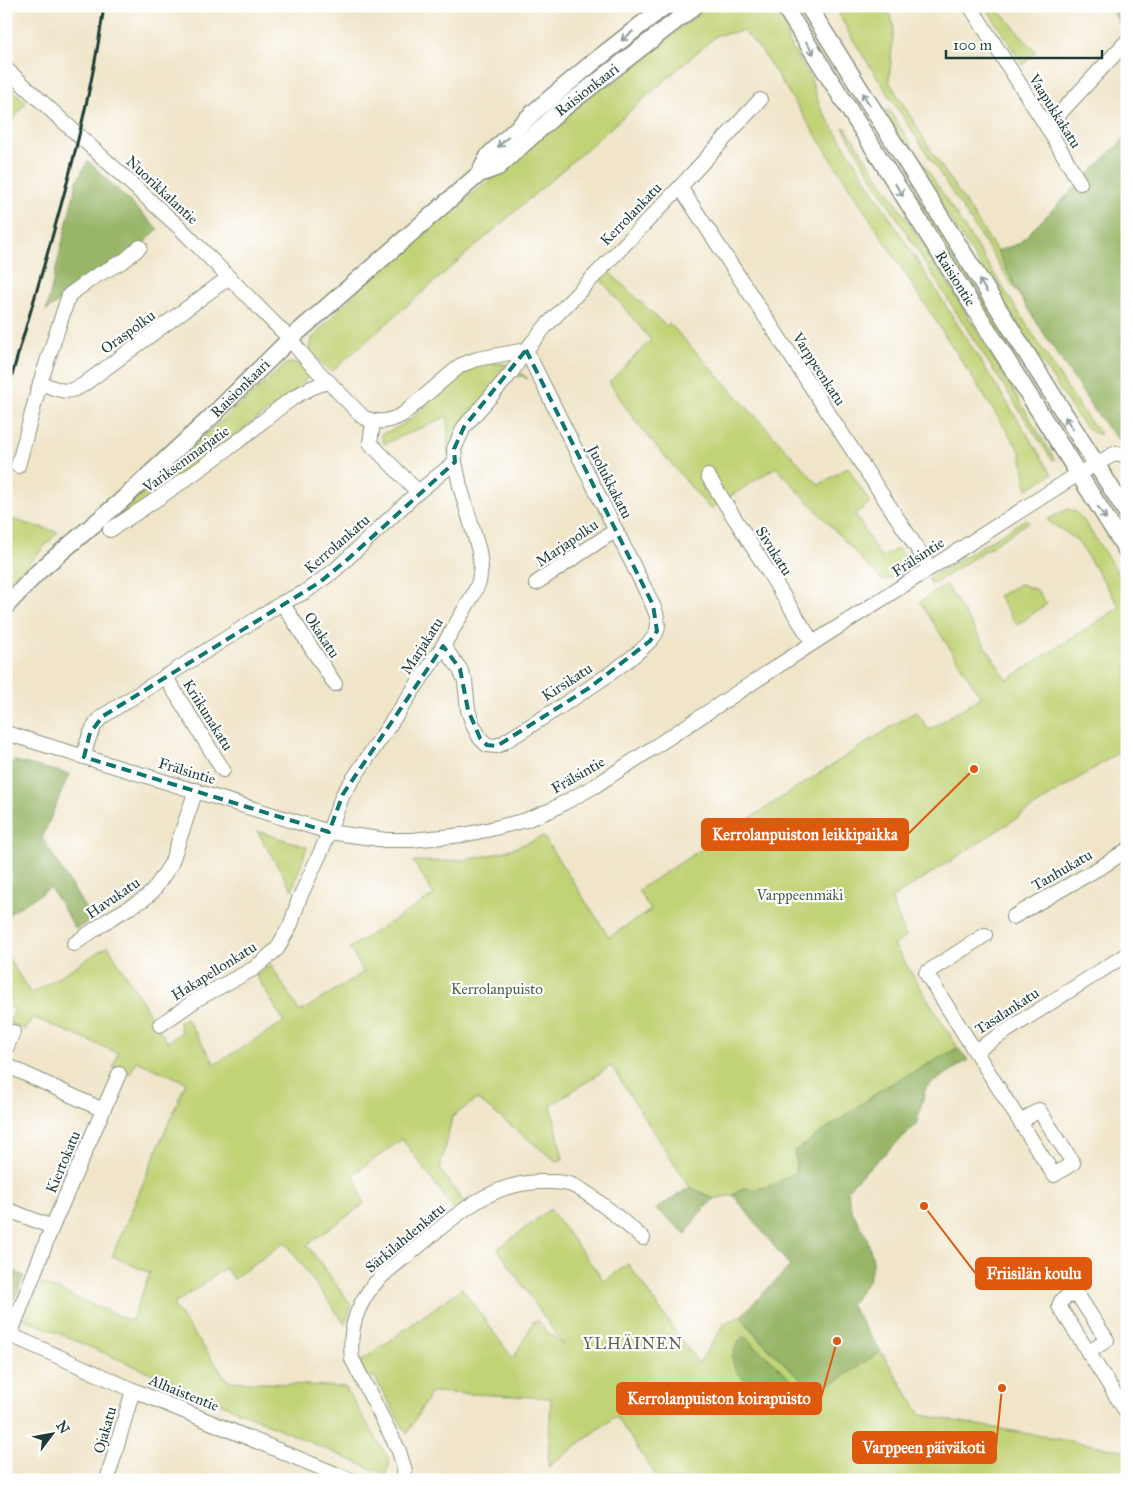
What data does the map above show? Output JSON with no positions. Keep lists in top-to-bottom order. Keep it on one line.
{"streets":{"main road":["Raisionkaari","Raisiontie"],"street":["Vaapukkakatu","Nuorikkalantie","Kerrolankatu","Oraspolku","Varppeenkatu","Variksenmarjatie","Juolukkakatu","Marjapolku","Sivukatu","Frälsintie","Okakatu","Marjakatu","Kirsikatu","Kriikunakatu","Tanhukatu","Havukatu","Hakapellonkatu","Tasalankatu","Kiertokatu","Särkilahdenkatu","Alhaistentie","Ojakatu"]},"crossings":[["Raisionkaari","Nuorikkalantie"],["Nuorikkalantie","Oraspolku"],["Kerrolankatu","Varppeenkatu"],["Kerrolankatu","Juolukkakatu"],["Kerrolankatu","Frälsintie"],["Kerrolankatu","Okakatu"],["Kerrolankatu","Marjakatu"],["Kerrolankatu","Kriikunakatu"],["Raisiontie","Frälsintie"],["Varppeenkatu","Frälsintie"],["Juolukkakatu","Marjapolku"],["Juolukkakatu","Kirsikatu"],["Sivukatu","Frälsintie"],["Frälsintie","Marjakatu"],["Frälsintie","Havukatu"],["Frälsintie","Hakapellonkatu"],["Marjakatu","Kirsikatu"],["Marjakatu","Hakapellonkatu"],["Kiertokatu","Alhaistentie"],["Alhaistentie","Ojakatu"]],"districts":["YLHÄINEN"],"parks":["Varppeenmäki","Kerrolanpuisto"],"places":["Kerrolanpuiston leikkipaikka","Friisilän koulu","Kerrolanpuiston koirapuisto","Varppeen päiväkoti"],"scale_bar":"100 m","north":"top right"}
